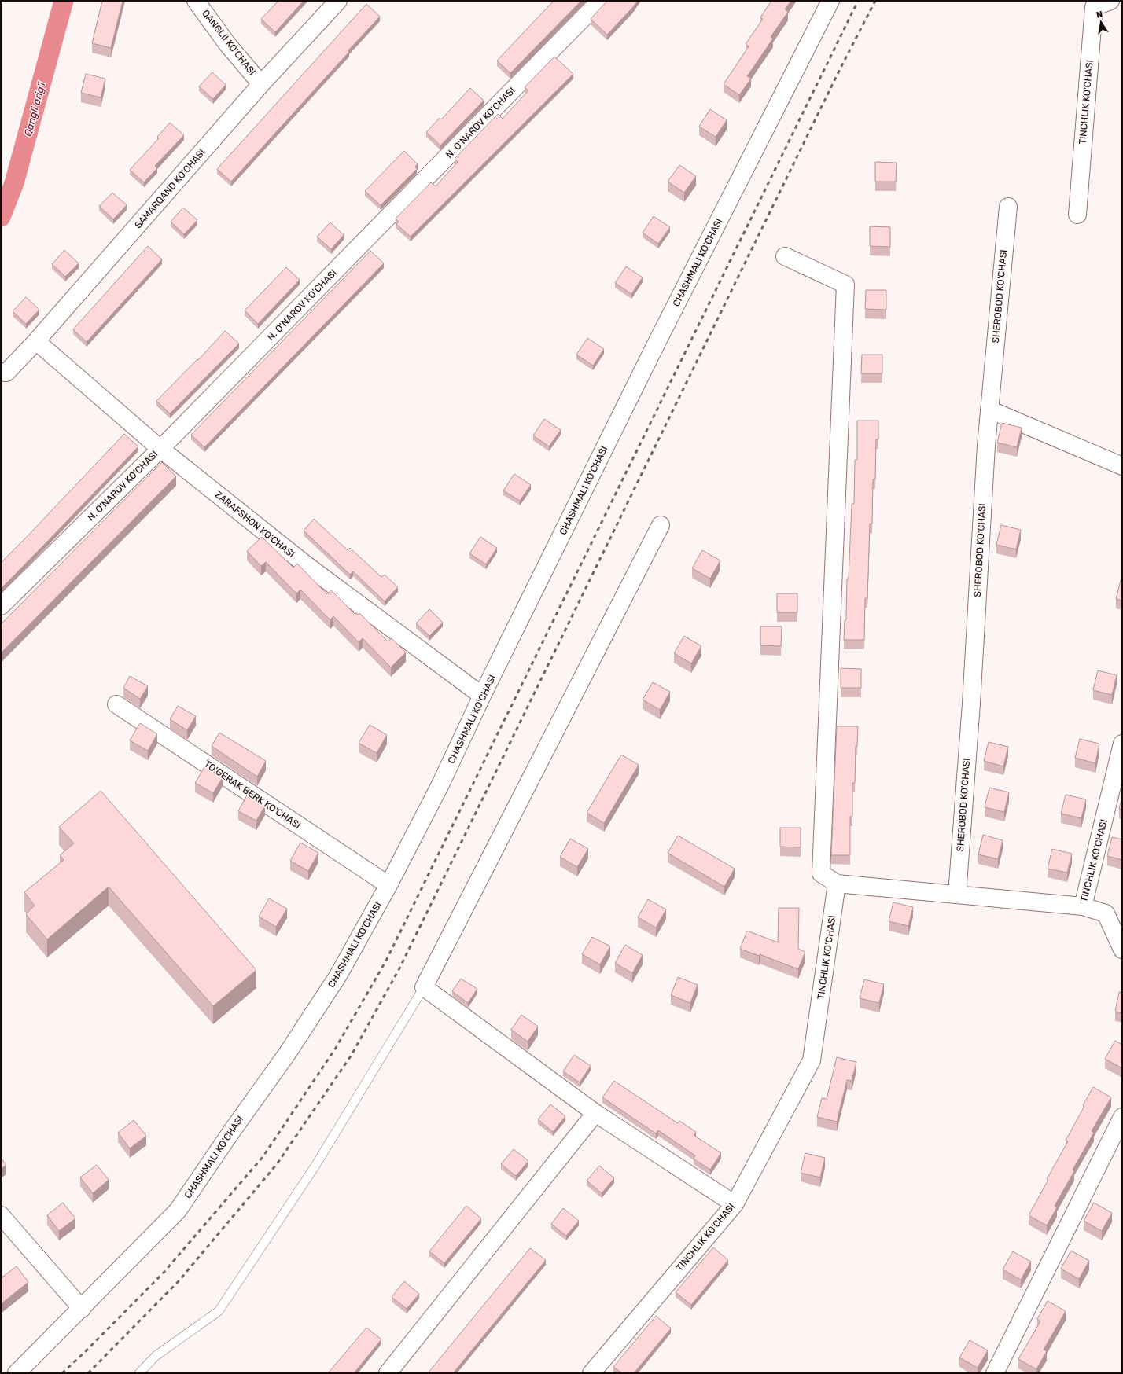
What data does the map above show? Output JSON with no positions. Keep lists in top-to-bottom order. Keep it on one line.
{"streets":{"street":["QANGLII KO'CHASI","TINCHLIK KO'CHASI","N. O'NAROV KO'CHASI","SAMARQAND KO'CHASI","CHASHMALI KO'CHASI","SHEROBOD KO'CHASI","ZARAFSHON KO'CHASI","TO'GERAK BERK KO'CHASI"]},"crossings":[["QANGLII KO'CHASI","SAMARQAND KO'CHASI"],["TINCHLIK KO'CHASI","SHEROBOD KO'CHASI"],["N. O'NAROV KO'CHASI","ZARAFSHON KO'CHASI"],["SAMARQAND KO'CHASI","ZARAFSHON KO'CHASI"],["CHASHMALI KO'CHASI","ZARAFSHON KO'CHASI"],["CHASHMALI KO'CHASI","TO'GERAK BERK KO'CHASI"]],"water":["Qangli arig'i"],"north":"top"}
